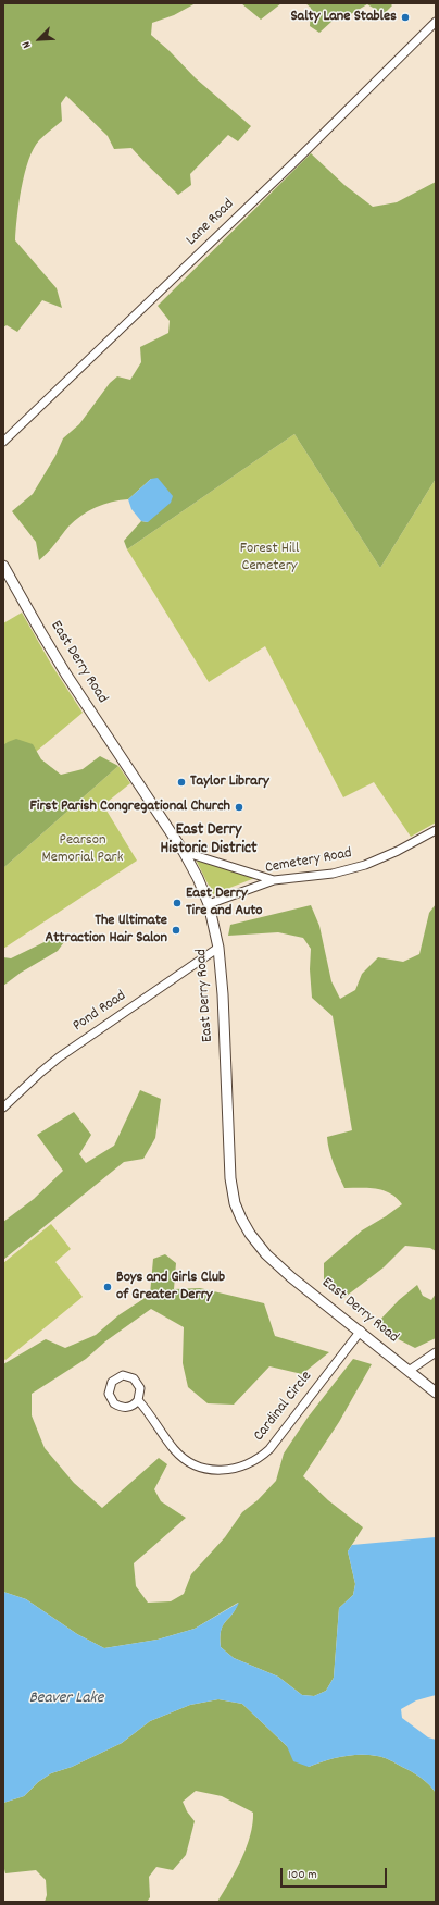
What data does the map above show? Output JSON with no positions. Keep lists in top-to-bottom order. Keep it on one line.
{"streets":{"street":["Lane Road","East Derry Road","Cemetery Road","Pond Road","Cardinal Circle"]},"crossings":[["East Derry Road","Cemetery Road"],["East Derry Road","Pond Road"],["East Derry Road","Cardinal Circle"]],"districts":["East Derry Historic District"],"water":["Beaver Lake"],"parks":["Forest Hill Cemetery","Pearson Memorial Park"],"places":["Salty Lane Stables","Taylor Library","First Parish Congregational Church","East Derry Tire and Auto","The Ultimate Attraction Hair Salon","Boys and Girls Club of Greater Derry"],"scale_bar":"100 m","north":"bottom left"}
